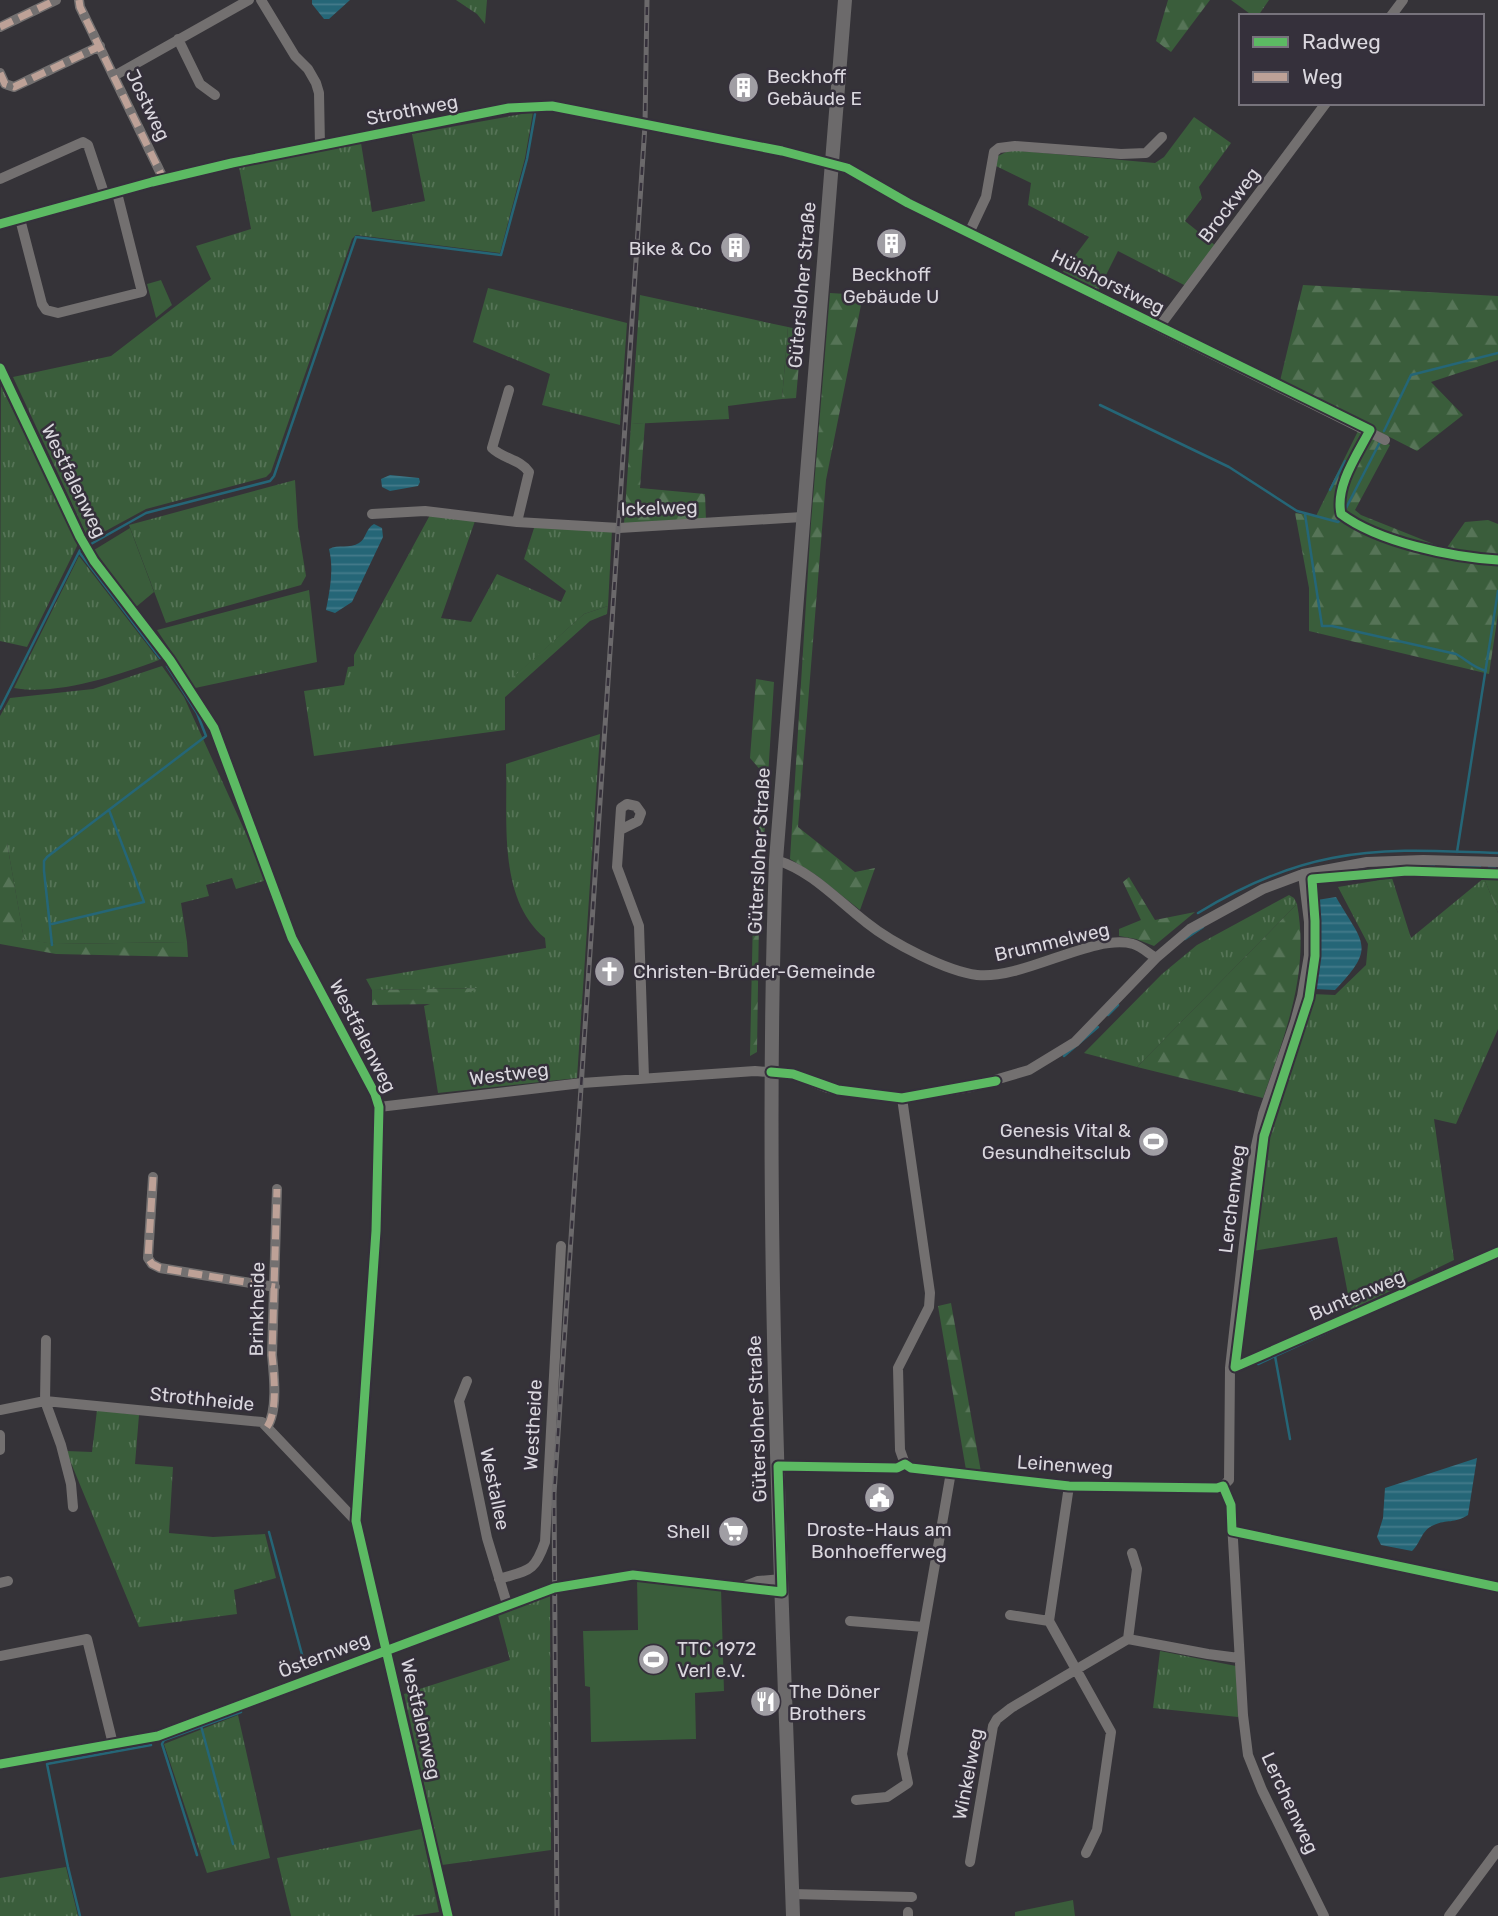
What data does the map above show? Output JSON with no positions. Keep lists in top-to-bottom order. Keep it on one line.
{"streets":{"main road":["Gütersloher Straße"],"street":["Jostweg","Strothweg","Brockweg","Hülshorstweg","Westfalenweg","Ickelweg","Brummelweg","Westweg","Lerchenweg","Buntenweg","Brinkheide","Strothheide","Westheide","Leinenweg","Westallee","Östernweg","Winkelweg"]},"crossings":[["Jostweg","Strothweg"],["Strothweg","Hülshorstweg"],["Strothweg","Gütersloher Straße"],["Brockweg","Hülshorstweg"],["Hülshorstweg","Gütersloher Straße"],["Gütersloher Straße","Ickelweg"],["Gütersloher Straße","Brummelweg"],["Gütersloher Straße","Westweg"],["Gütersloher Straße","Östernweg"],["Westfalenweg","Westweg"],["Westfalenweg","Strothheide"],["Westfalenweg","Östernweg"],["Lerchenweg","Buntenweg"],["Lerchenweg","Leinenweg"],["Brinkheide","Strothheide"],["Westheide","Westallee"],["Westallee","Östernweg"]],"places":{"building":["Beckhoff Gebäude E","Beckhoff Gebäude U","Bike & Co"],"church":["Christen-Brüder-Gemeinde"],"sports":["Genesis Vital & Gesundheitsclub","TTC 1972 Verl e.V."],"public building":["Droste-Haus am Bonhoefferweg"],"supermarket":["Shell"],"restaurant":["The Döner Brothers"]},"legend":["Radweg","Weg"]}
